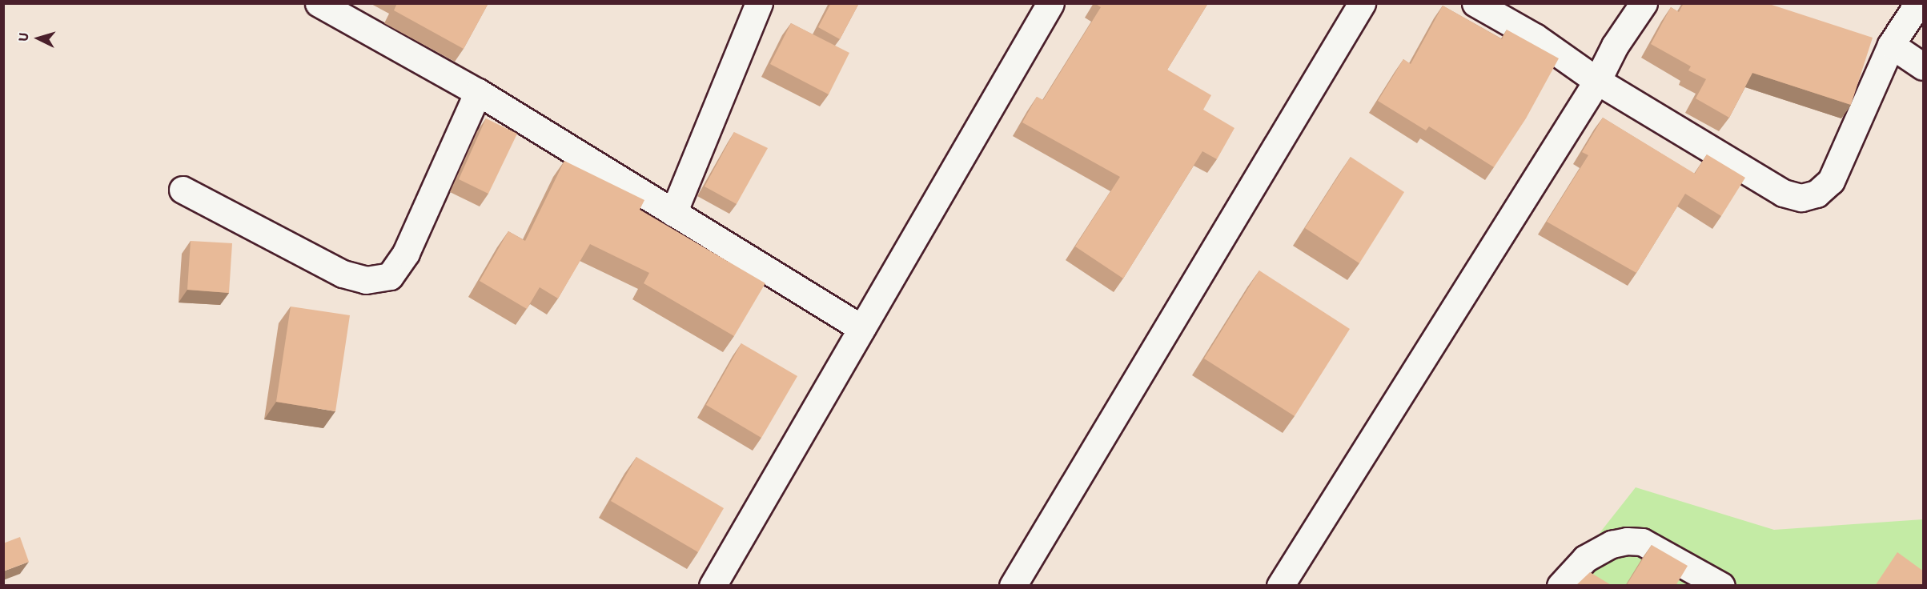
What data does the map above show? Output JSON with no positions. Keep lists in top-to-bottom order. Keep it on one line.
{"north":"left"}
